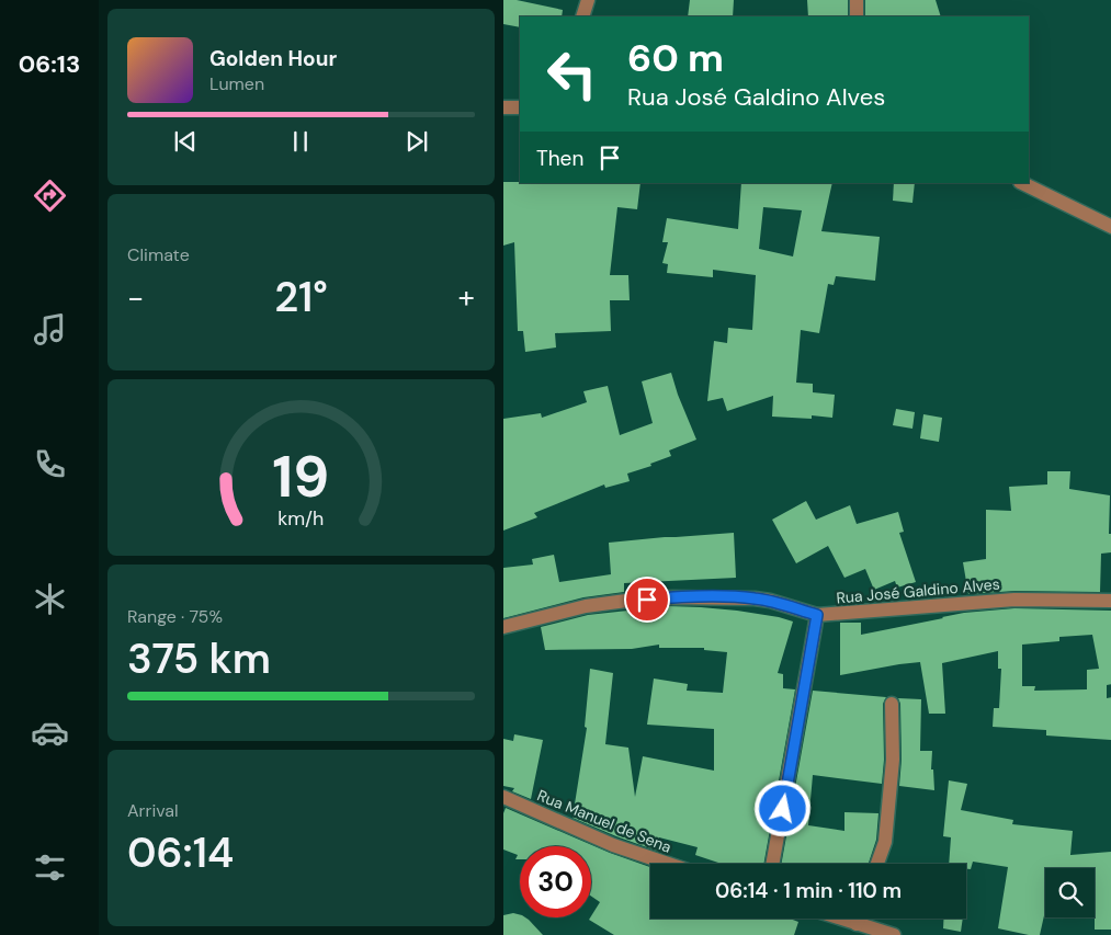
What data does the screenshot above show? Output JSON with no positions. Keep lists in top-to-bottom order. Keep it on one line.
{"streets":{"street":["Rua José Galdino Alves","Rua Manuel de Sena"]},"page":{"tabs":"06:13","turn":["60 m","Rua José Galdino Alves"],"song":["Golden Hour","Lumen"],"then":"Then","tile":["Climate",["Range · 75%","375 km"],["Arrival","06:14"]],"heat":["−","21°","+"],"limit":"30","trip":"06:14 · 1 min · 110 m","gauge":["19","km/h"]}}
